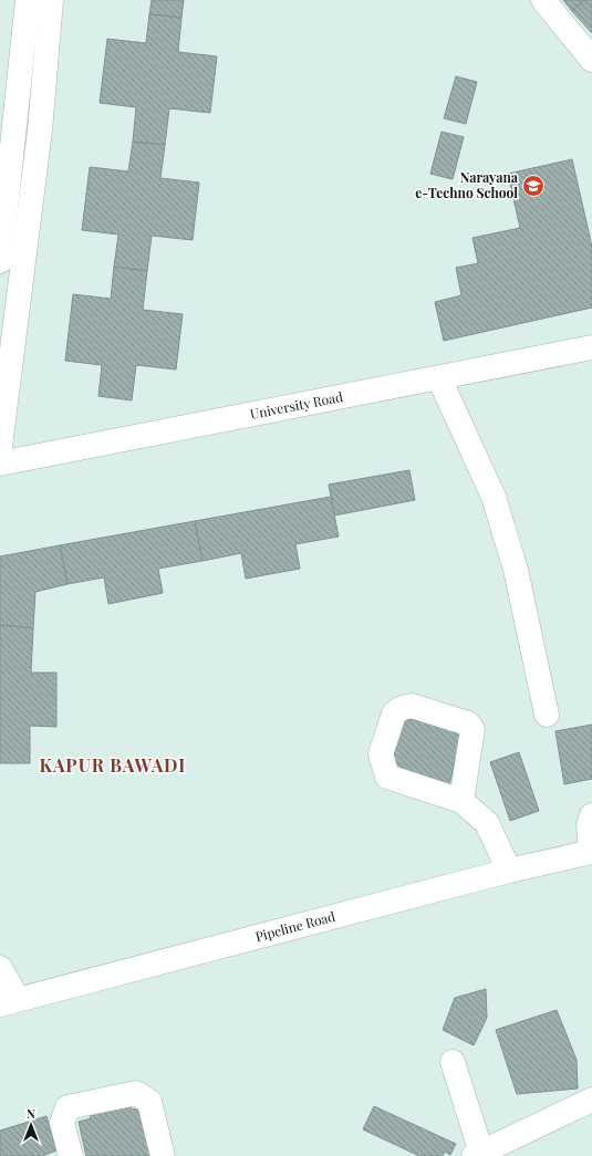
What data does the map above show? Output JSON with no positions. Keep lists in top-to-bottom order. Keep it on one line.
{"streets":{"street":["University Road","Pipeline Road"]},"districts":["KAPUR BAWADI"],"places":{"school or university":["Narayana e-Techno School"]},"north":"top"}
